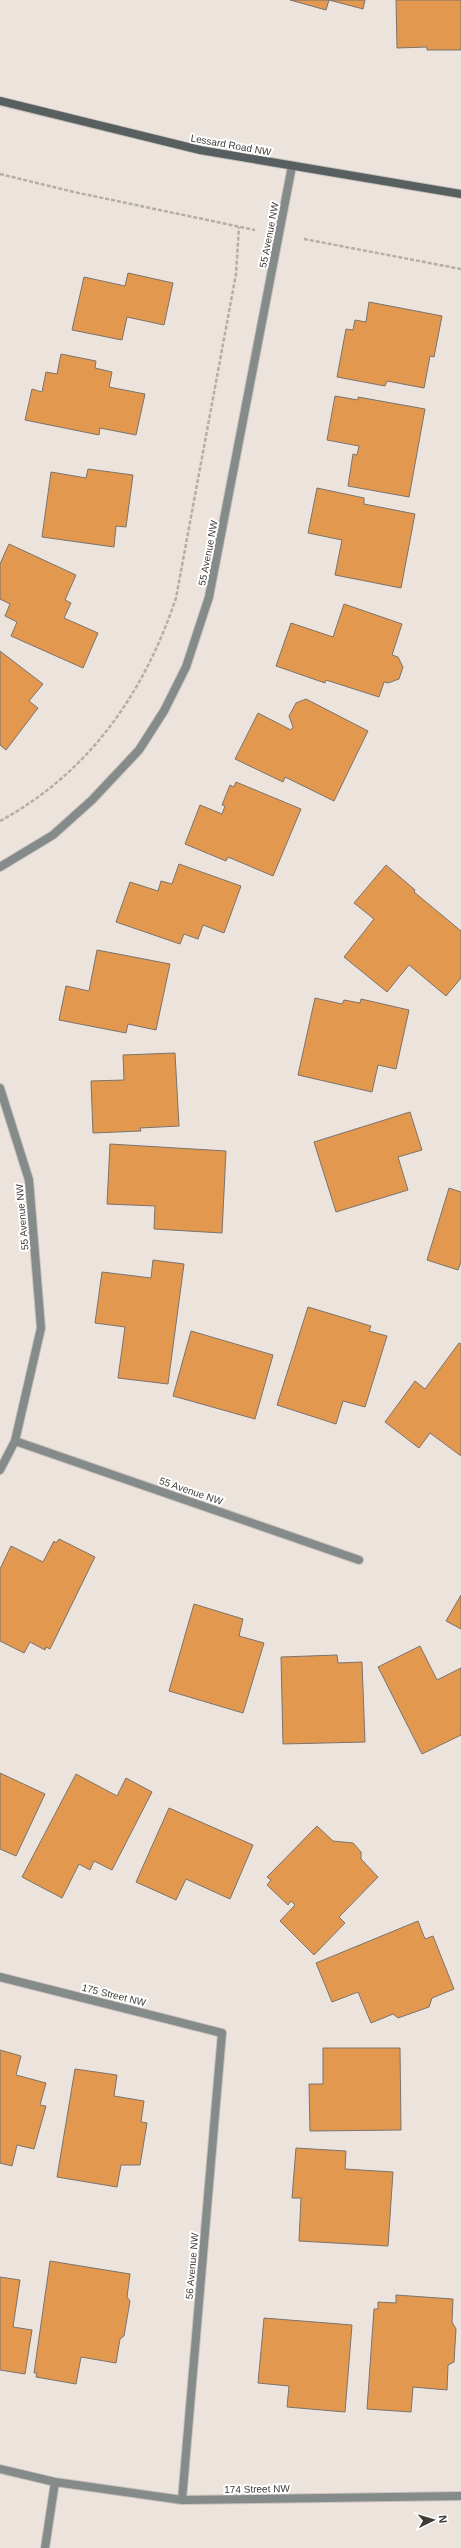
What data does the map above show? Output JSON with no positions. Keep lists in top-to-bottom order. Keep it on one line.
{"streets":{"main road":["Lessard Road NW"],"street":["55 Avenue NW","175 Street NW","56 Avenue NW","174 Street NW"]},"crossings":[["Lessard Road NW","55 Avenue NW"],["175 Street NW","56 Avenue NW"],["56 Avenue NW","174 Street NW"]],"north":"right"}
